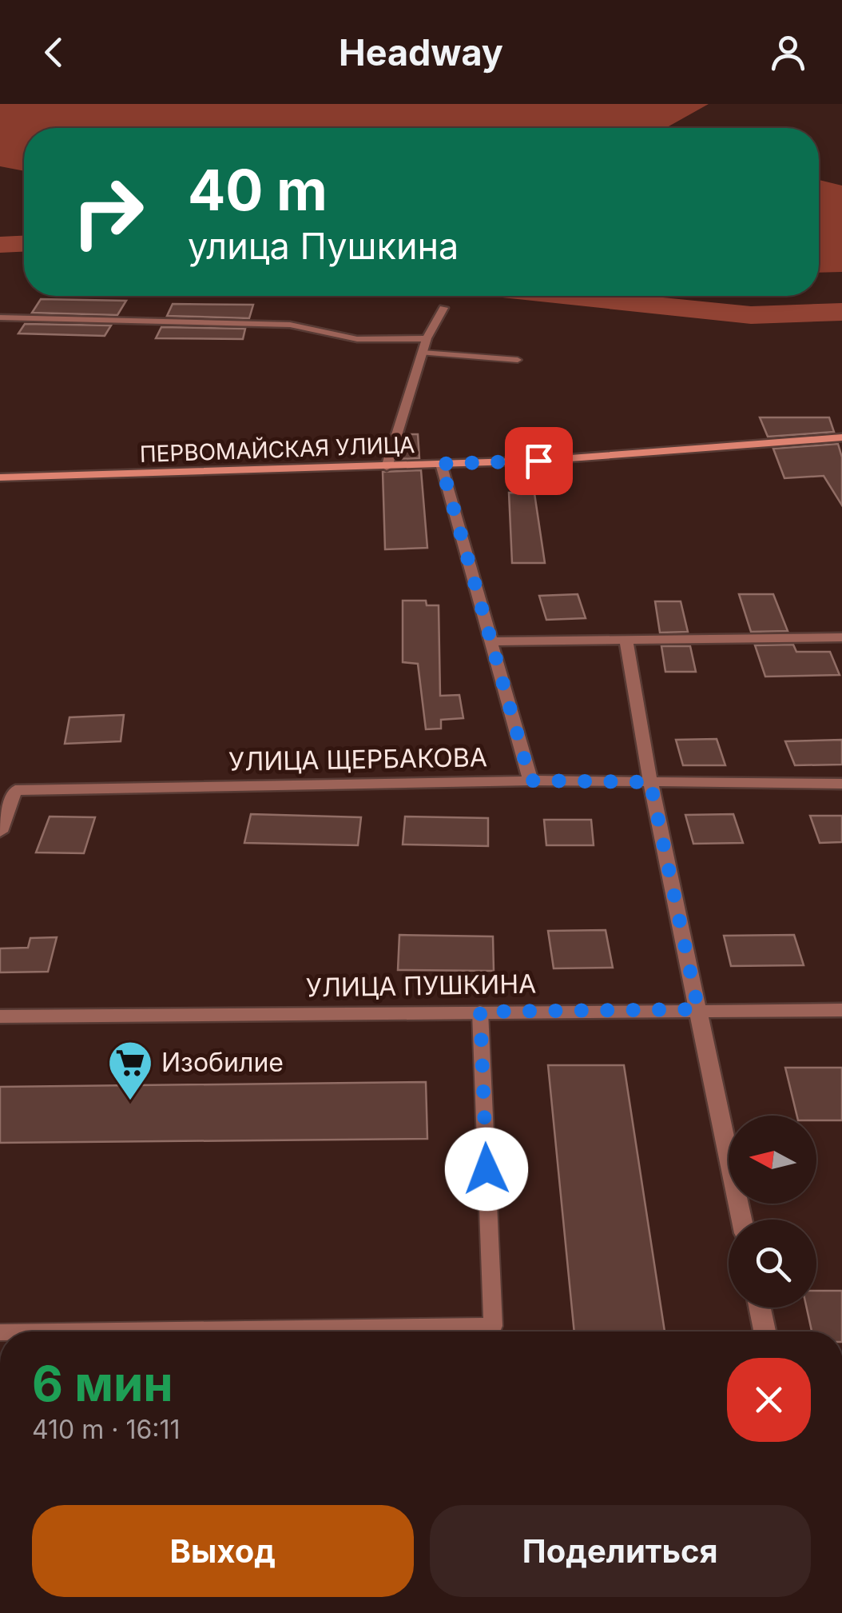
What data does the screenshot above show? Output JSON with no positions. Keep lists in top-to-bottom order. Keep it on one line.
{"streets":{"street":["ПЕРВОМАЙСКАЯ УЛИЦА","УЛИЦА ЩЕРБАКОВА","УЛИЦА ПУШКИНА"]},"places":{"supermarket":["Изобилие"]},"north":"left","page":{"header":"Headway","turn":["40 m","улица Пушкина"],"heading":["6 мин","410 m · 16:11"],"buttons":["Выход","Поделиться"]}}
